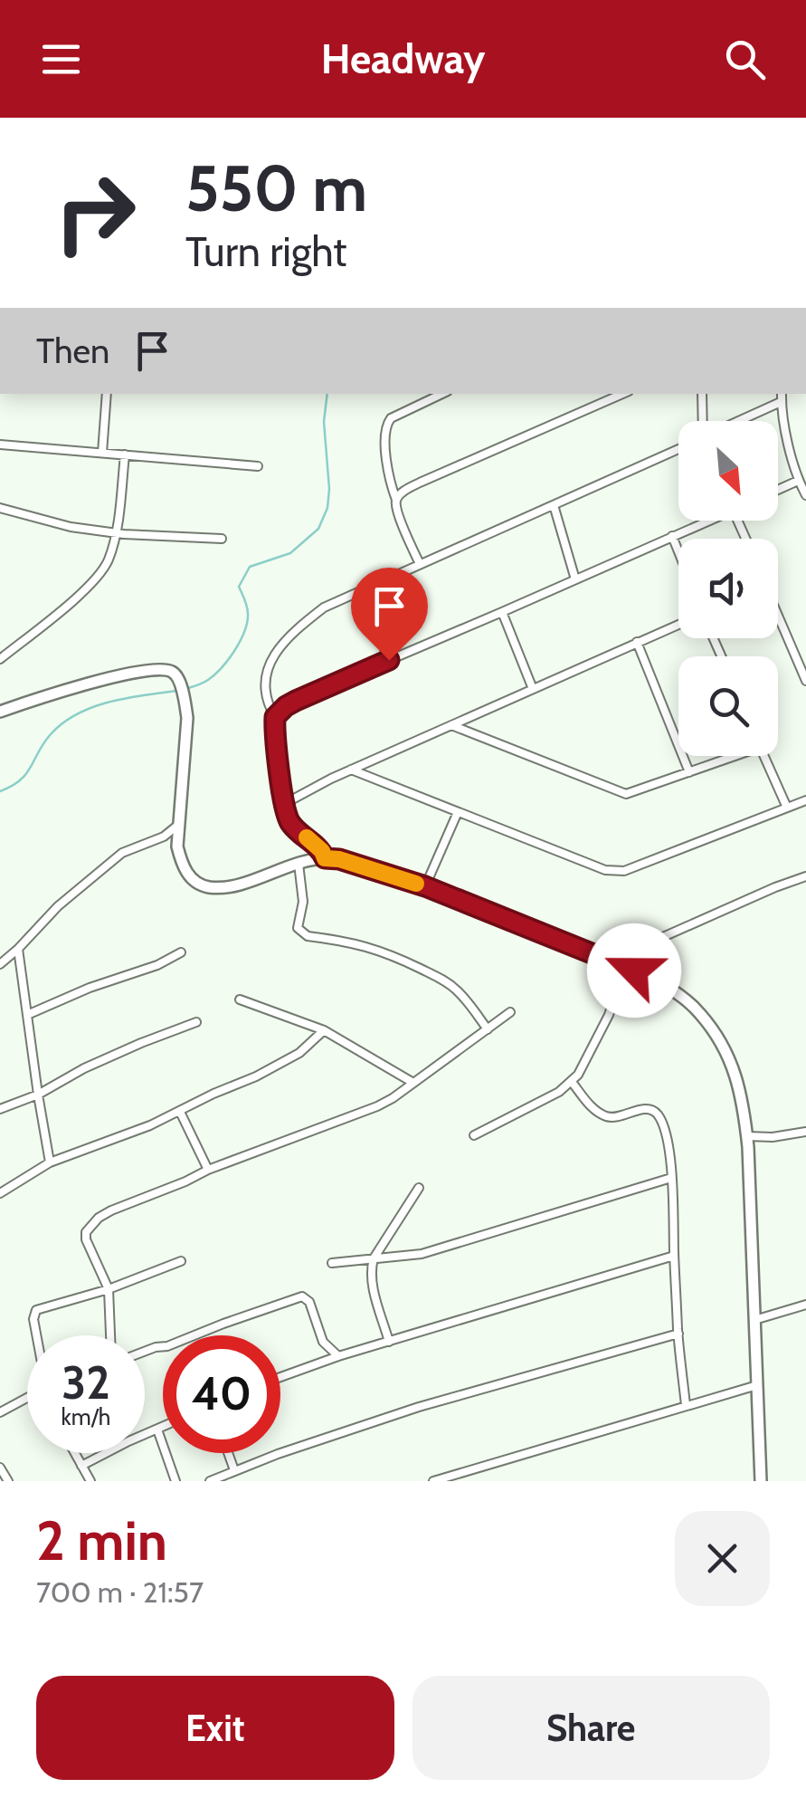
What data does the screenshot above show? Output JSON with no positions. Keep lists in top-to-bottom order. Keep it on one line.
{"north":"bottom right","page":{"header":"Headway","turn":["550 m","Turn right"],"then":"Then","speed":"32 km/h","limit":"40","heading":["2 min","700 m · 21:57"],"buttons":["Exit","Share"]}}
